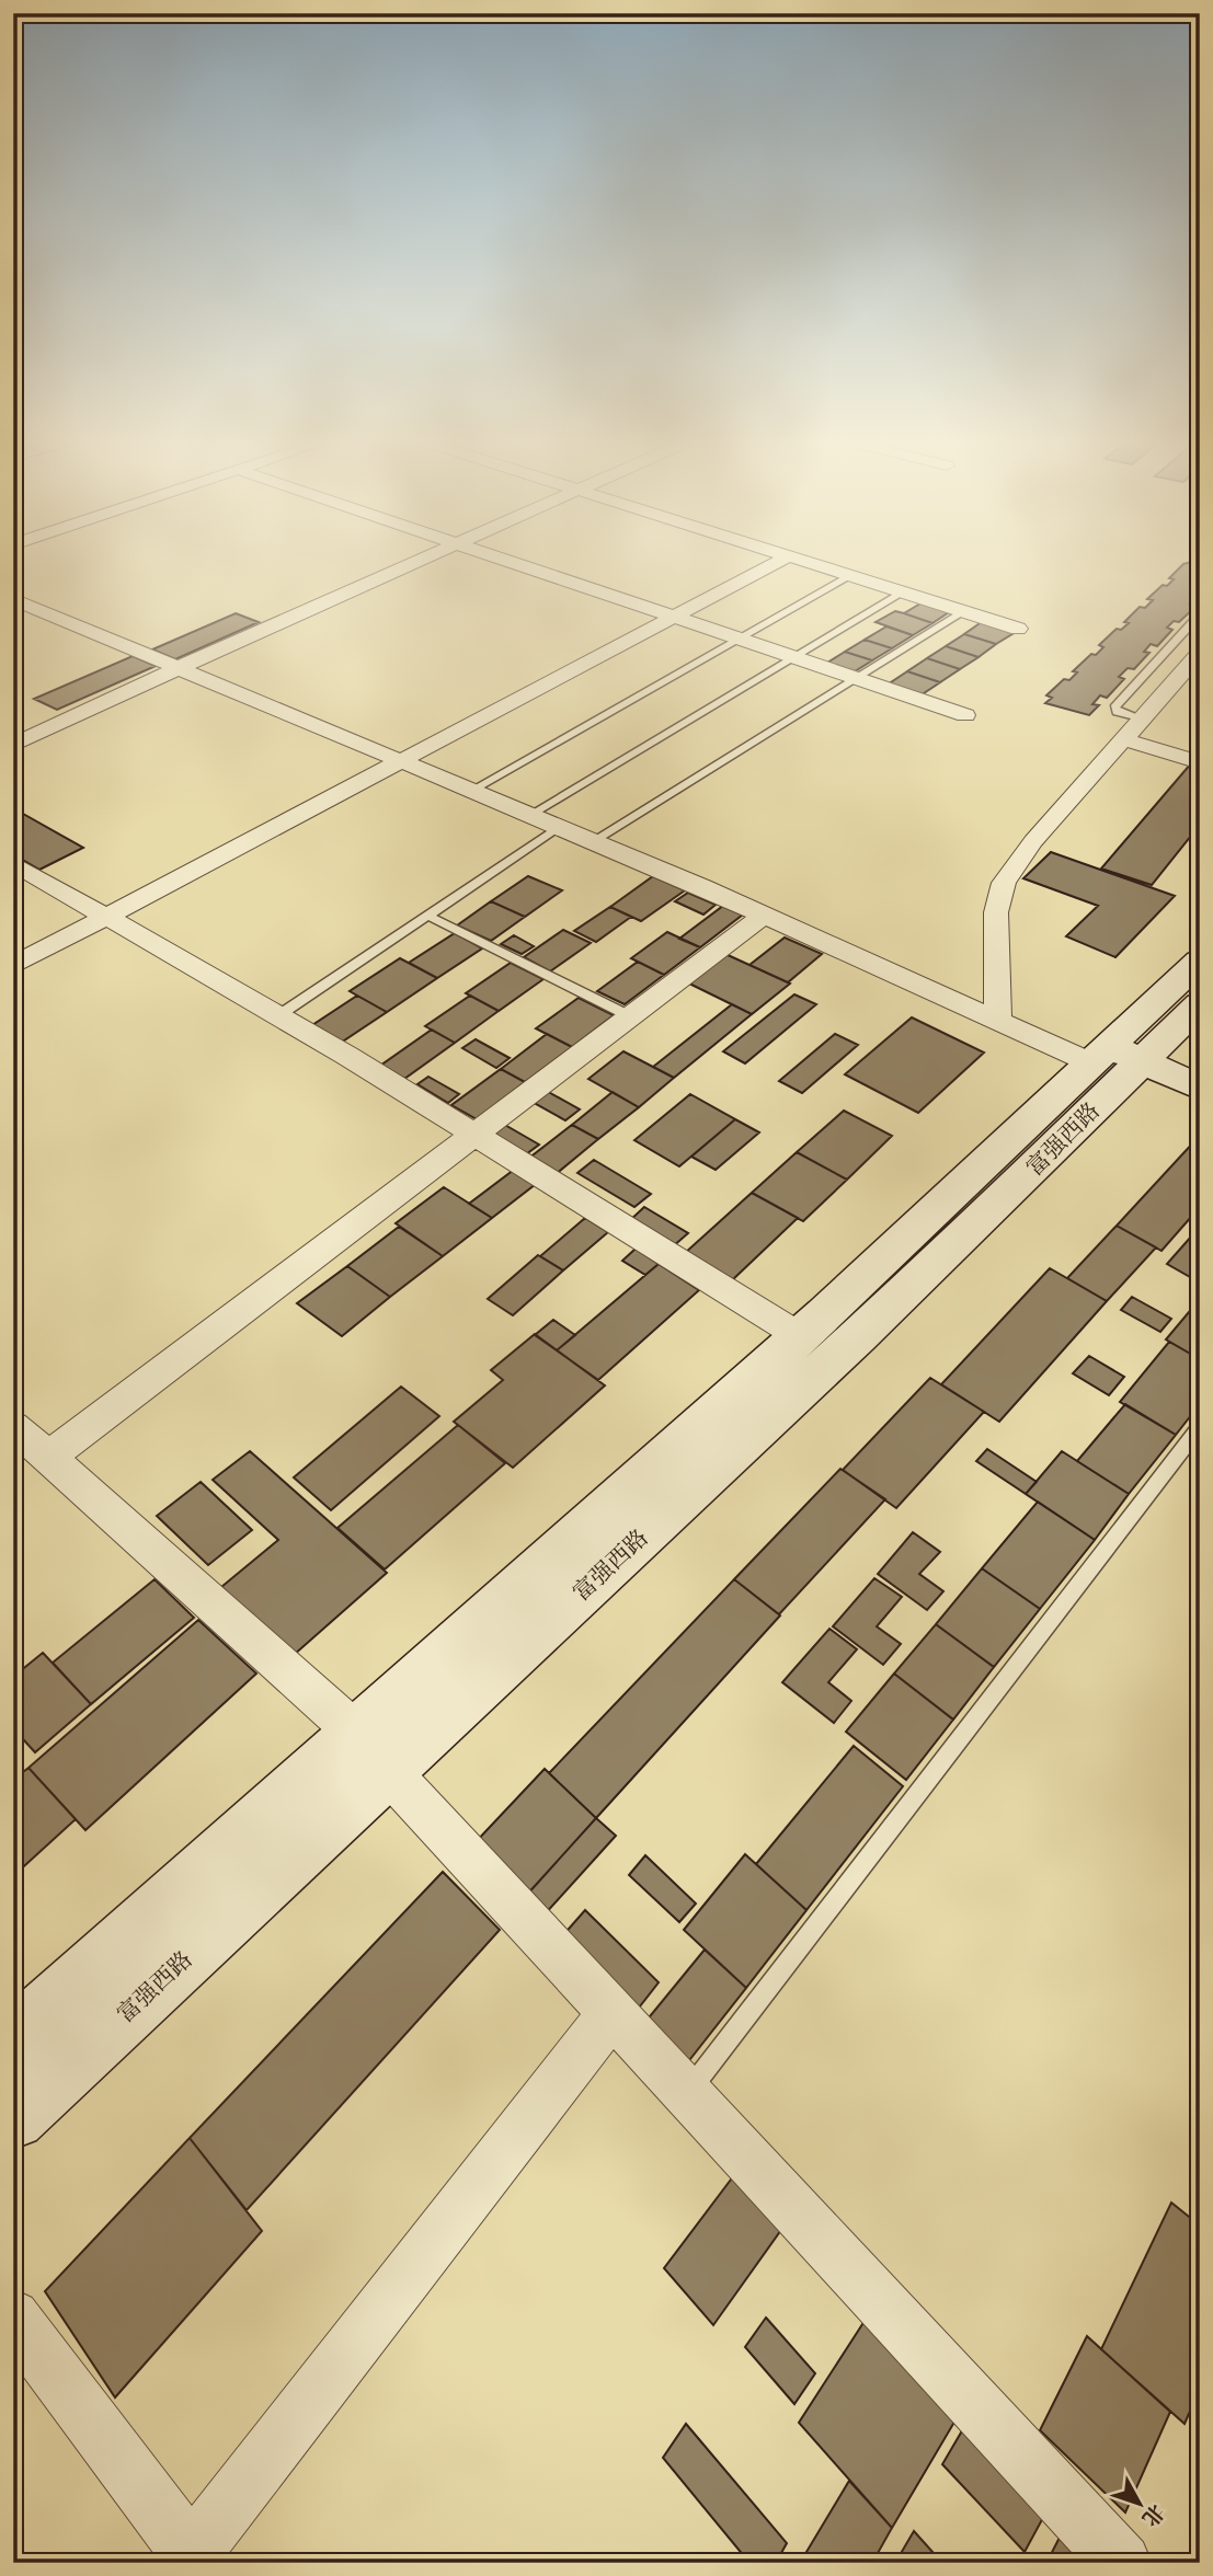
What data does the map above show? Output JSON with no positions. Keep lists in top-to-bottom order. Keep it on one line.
{"streets":{"main road":["富强西路"]},"north":"bottom right"}
